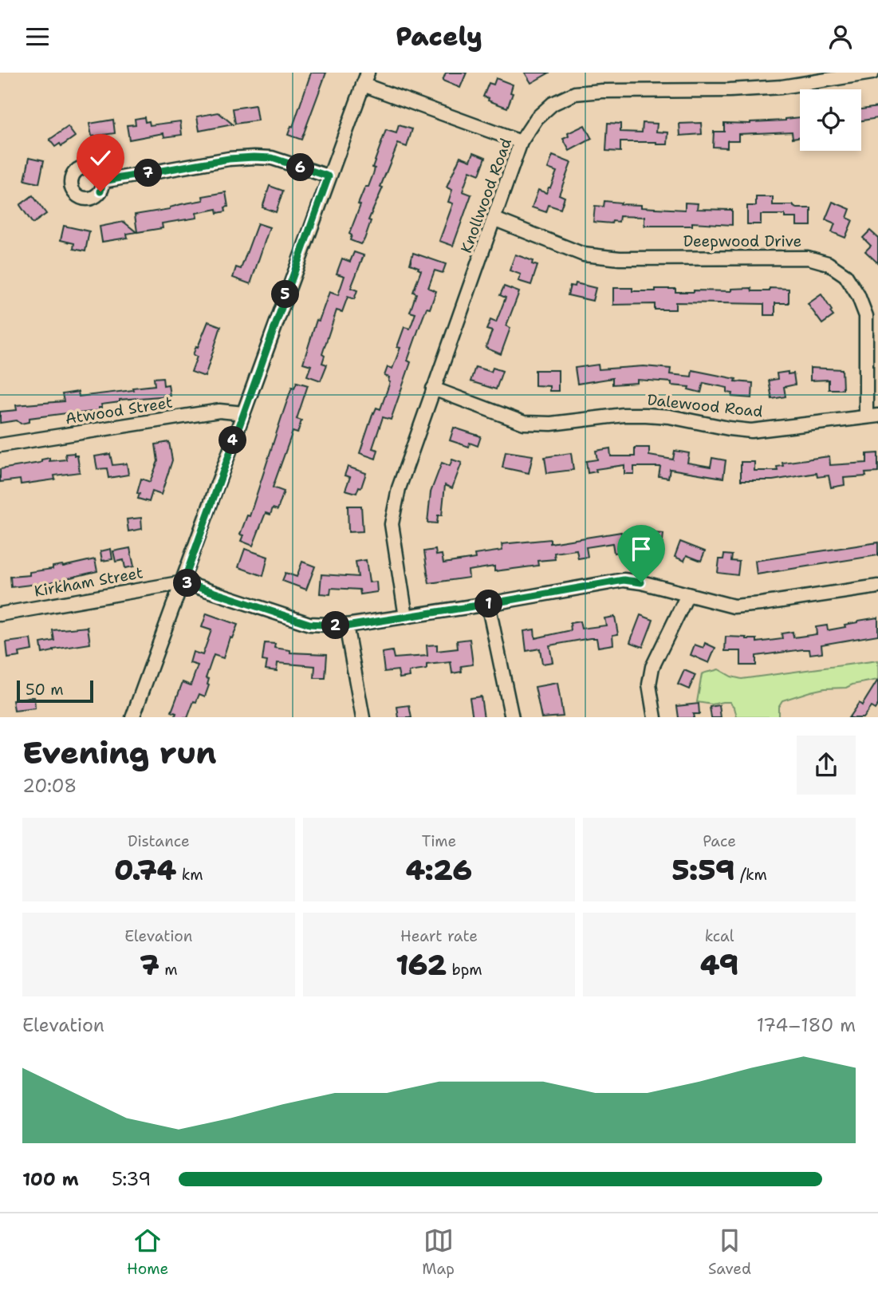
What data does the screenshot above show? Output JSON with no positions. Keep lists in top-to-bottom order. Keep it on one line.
{"streets":{"street":["Knollwood Road","Deepwood Drive","Dalewood Road","Atwood Street","Kirkham Street"]},"crossings":[["Knollwood Road","Deepwood Drive"],["Knollwood Road","Dalewood Road"],["Deepwood Drive","Dalewood Road"]],"scale_bar":"50 m","page":{"header":"Pacely","pins":["6","7","5","4","3","1","2"],"scale":"50 m","heading":["Evening run","20:08"],"stats":[["Distance","0.74 km"],["Time","4:26"],["Pace","5:59 /km"],["Elevation","7 m"],["Heart rate","162 bpm"],["kcal","49"]],"chart":["Elevation","174–180 m"],"list":[{"name":"100 m","note":"5:39"}],"tabs":["Home","Map","Saved"]}}
